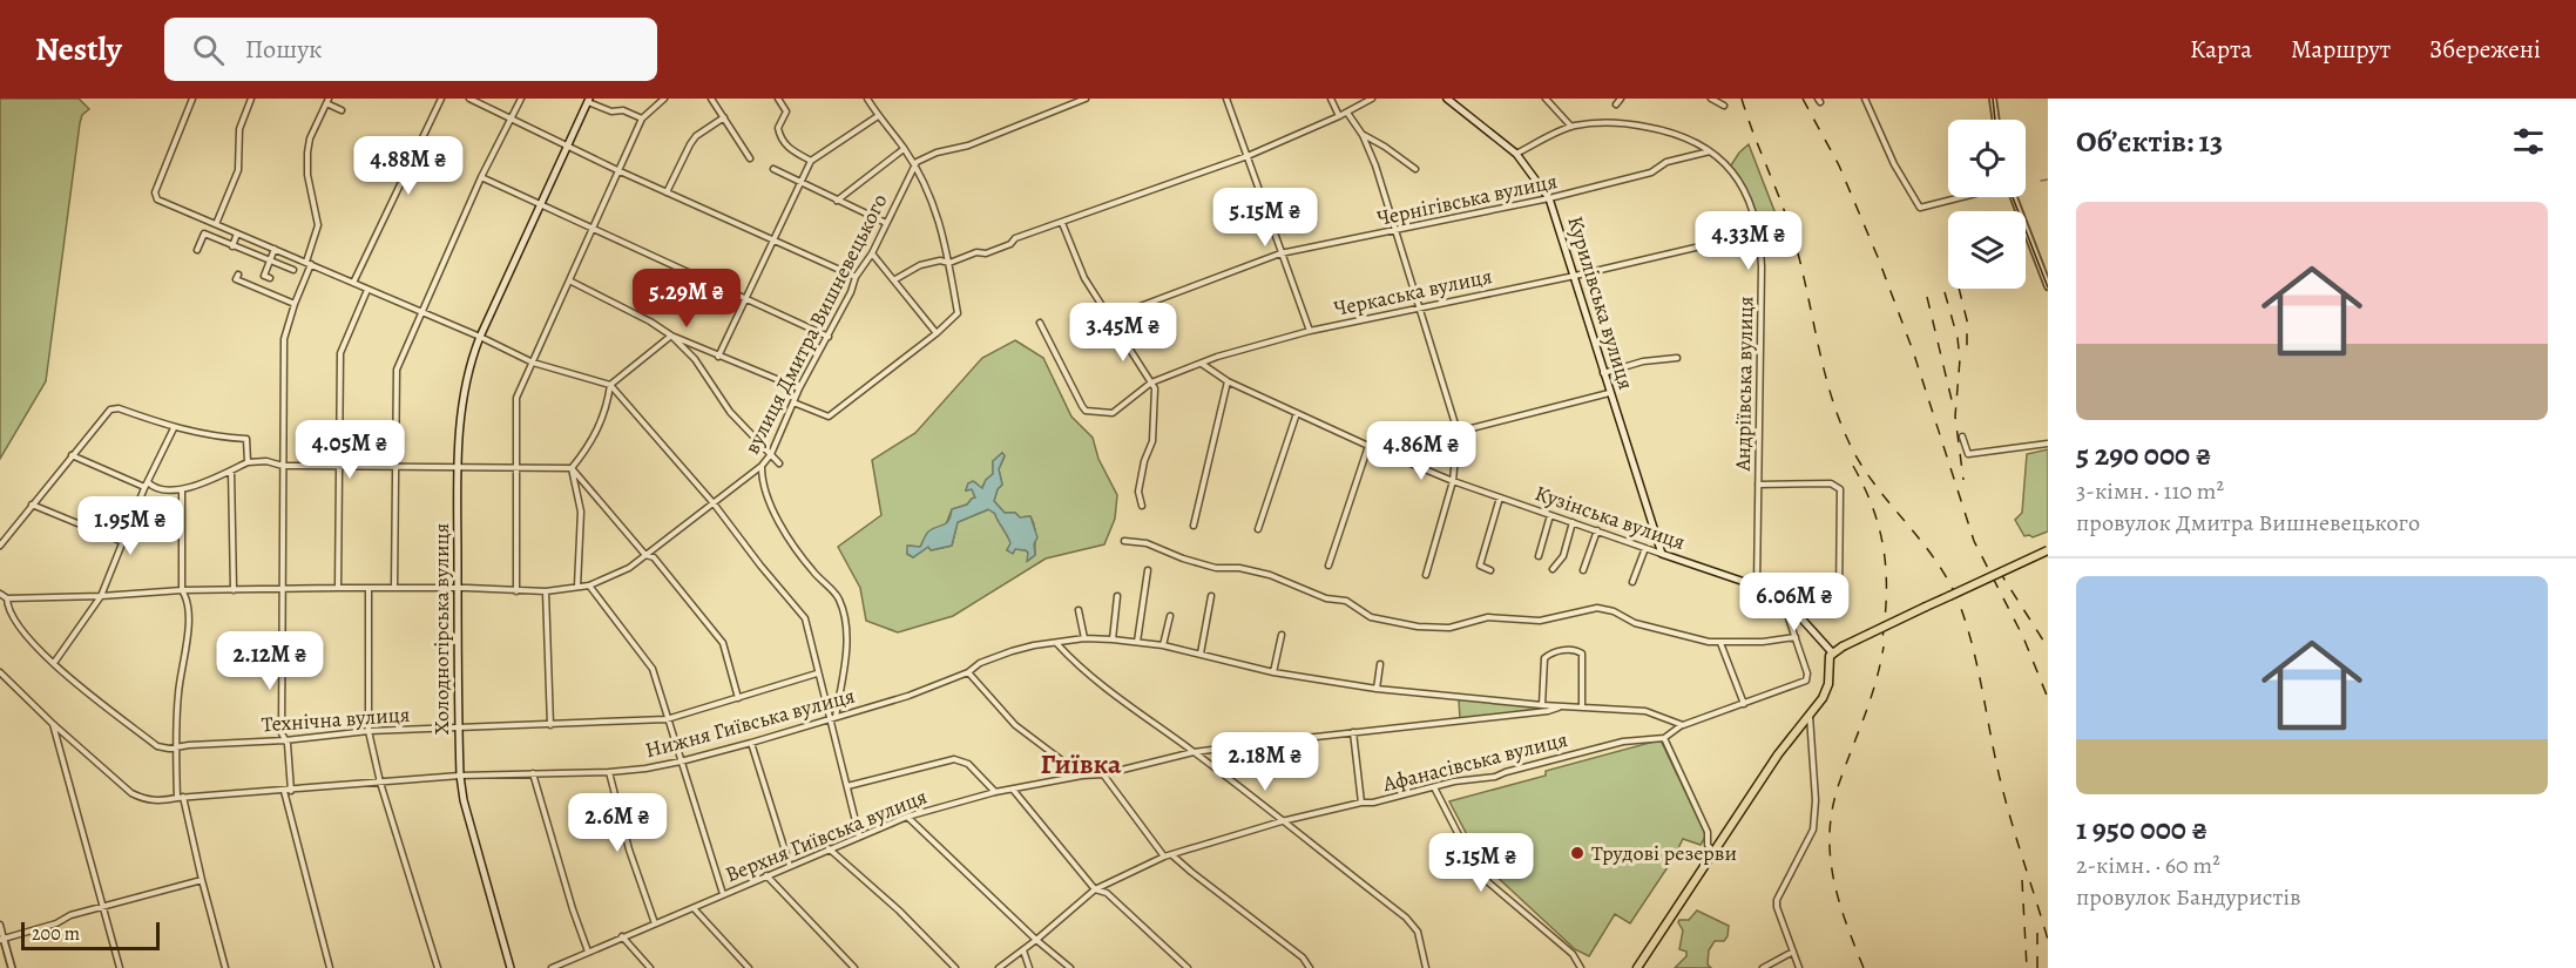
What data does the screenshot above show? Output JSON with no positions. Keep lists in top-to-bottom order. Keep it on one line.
{"streets":{"main road":["Курилівська вулиця","Кузінська вулиця","Холодногірська вулиця"],"street":["Чернігівська вулиця","Черкаська вулиця","вулиця Дмитра Вишневецького","Андріївська вулиця","Технічна вулиця","Нижня Гиївська вулиця","Афанасівська вулиця","Верхня Гиївська вулиця"]},"crossings":[["Чернігівська вулиця","Курилівська вулиця"],["Чернігівська вулиця","Андріївська вулиця"],["Черкаська вулиця","Курилівська вулиця"],["Черкаська вулиця","Андріївська вулиця"],["Черкаська вулиця","Кузінська вулиця"],["Курилівська вулиця","Андріївська вулиця"],["Курилівська вулиця","Кузінська вулиця"],["вулиця Дмитра Вишневецького","Холодногірська вулиця"],["вулиця Дмитра Вишневецького","Технічна вулиця"],["Андріївська вулиця","Кузінська вулиця"],["Холодногірська вулиця","Технічна вулиця"],["Холодногірська вулиця","Нижня Гиївська вулиця"],["Нижня Гиївська вулиця","Верхня Гиївська вулиця"]],"districts":["Гиївка"],"places":["Трудові резерви"],"scale_bar":"200 m","page":{"header":"Nestly","search":"Пошук","nav":["Карта","Маршрут","Збережені"],"heading":"Об’єктів: 13","price":["4.88M ₴","5.15M ₴","4.33M ₴","5.29M ₴","3.45M ₴","4.05M ₴","4.86M ₴","1.95M ₴","6.06M ₴","2.12M ₴","2.18M ₴","2.6M ₴","5.15M ₴"],"list":[{"name":"5 290 000 ₴","note":"3-кімн. · 110 m² · провулок Дмитра Вишневецького"},{"name":"1 950 000 ₴","note":"2-кімн. · 60 m² · провулок Бандуристів"}],"scale":"200 m"}}
